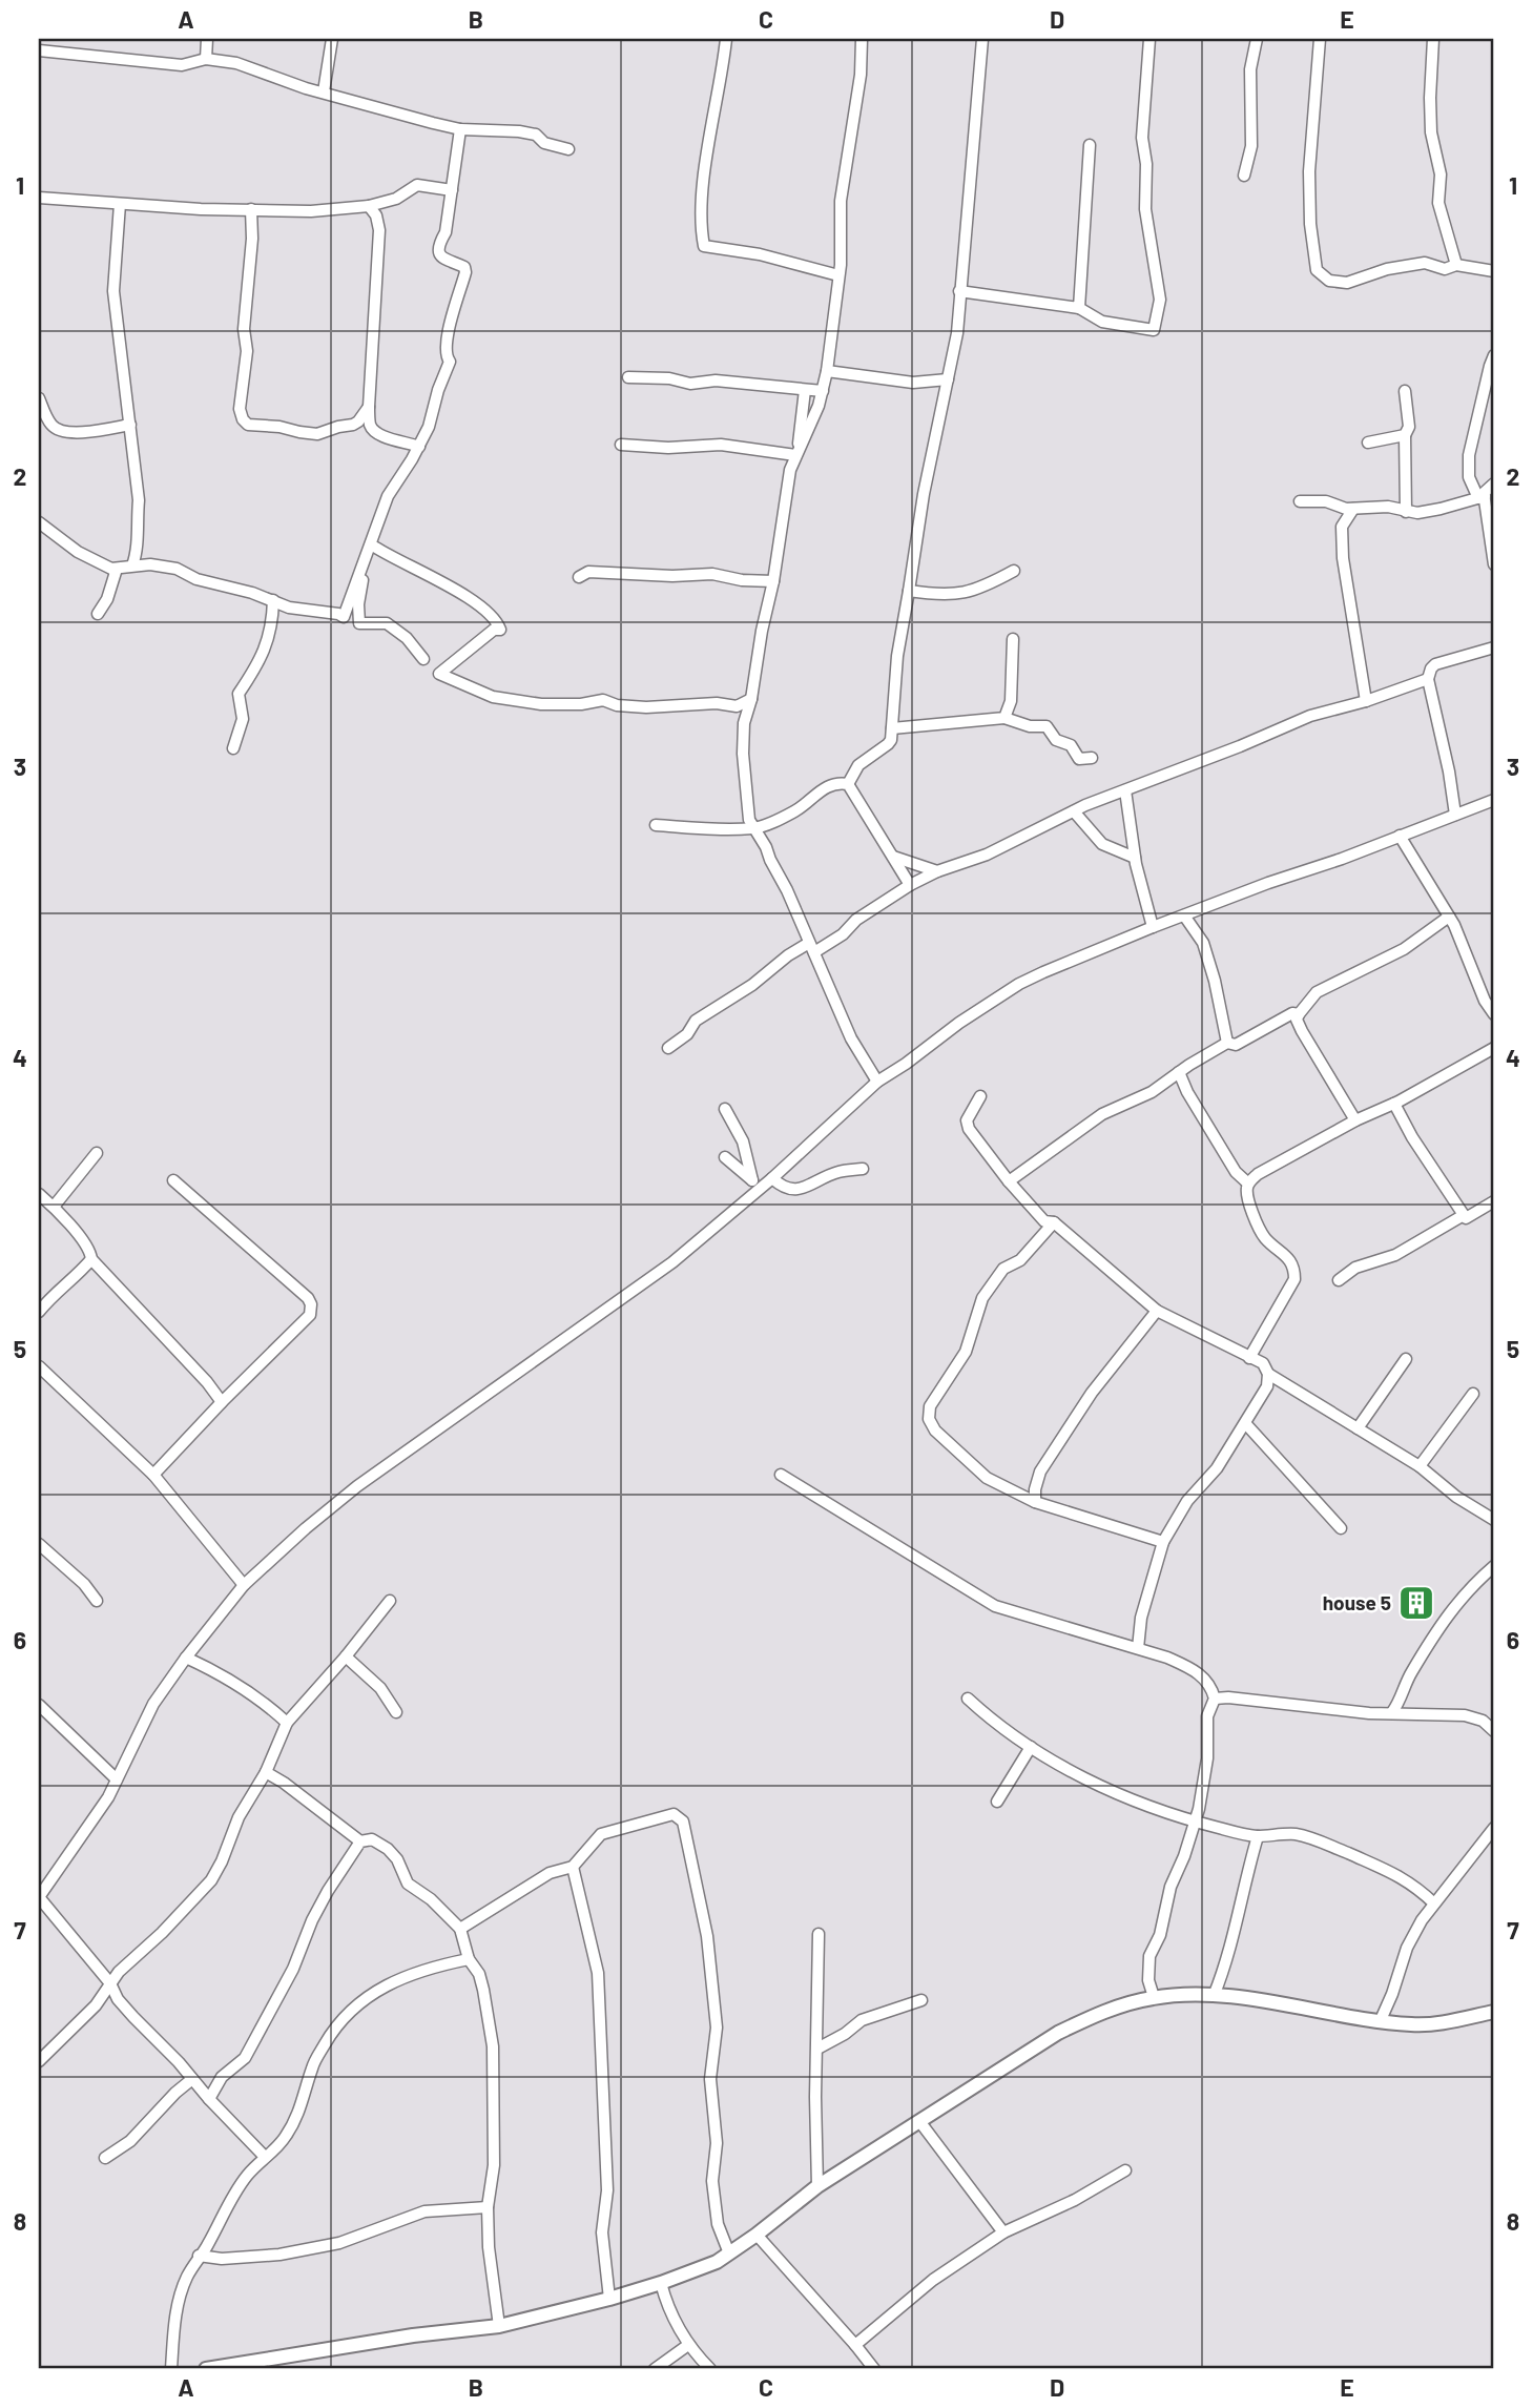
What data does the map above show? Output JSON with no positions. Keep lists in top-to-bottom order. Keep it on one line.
{"places":{"building":["house 5"]},"grid":{"columns":["A","B","C","D","E"],"rows":["1","2","3","4","5","6","7","8"]}}
